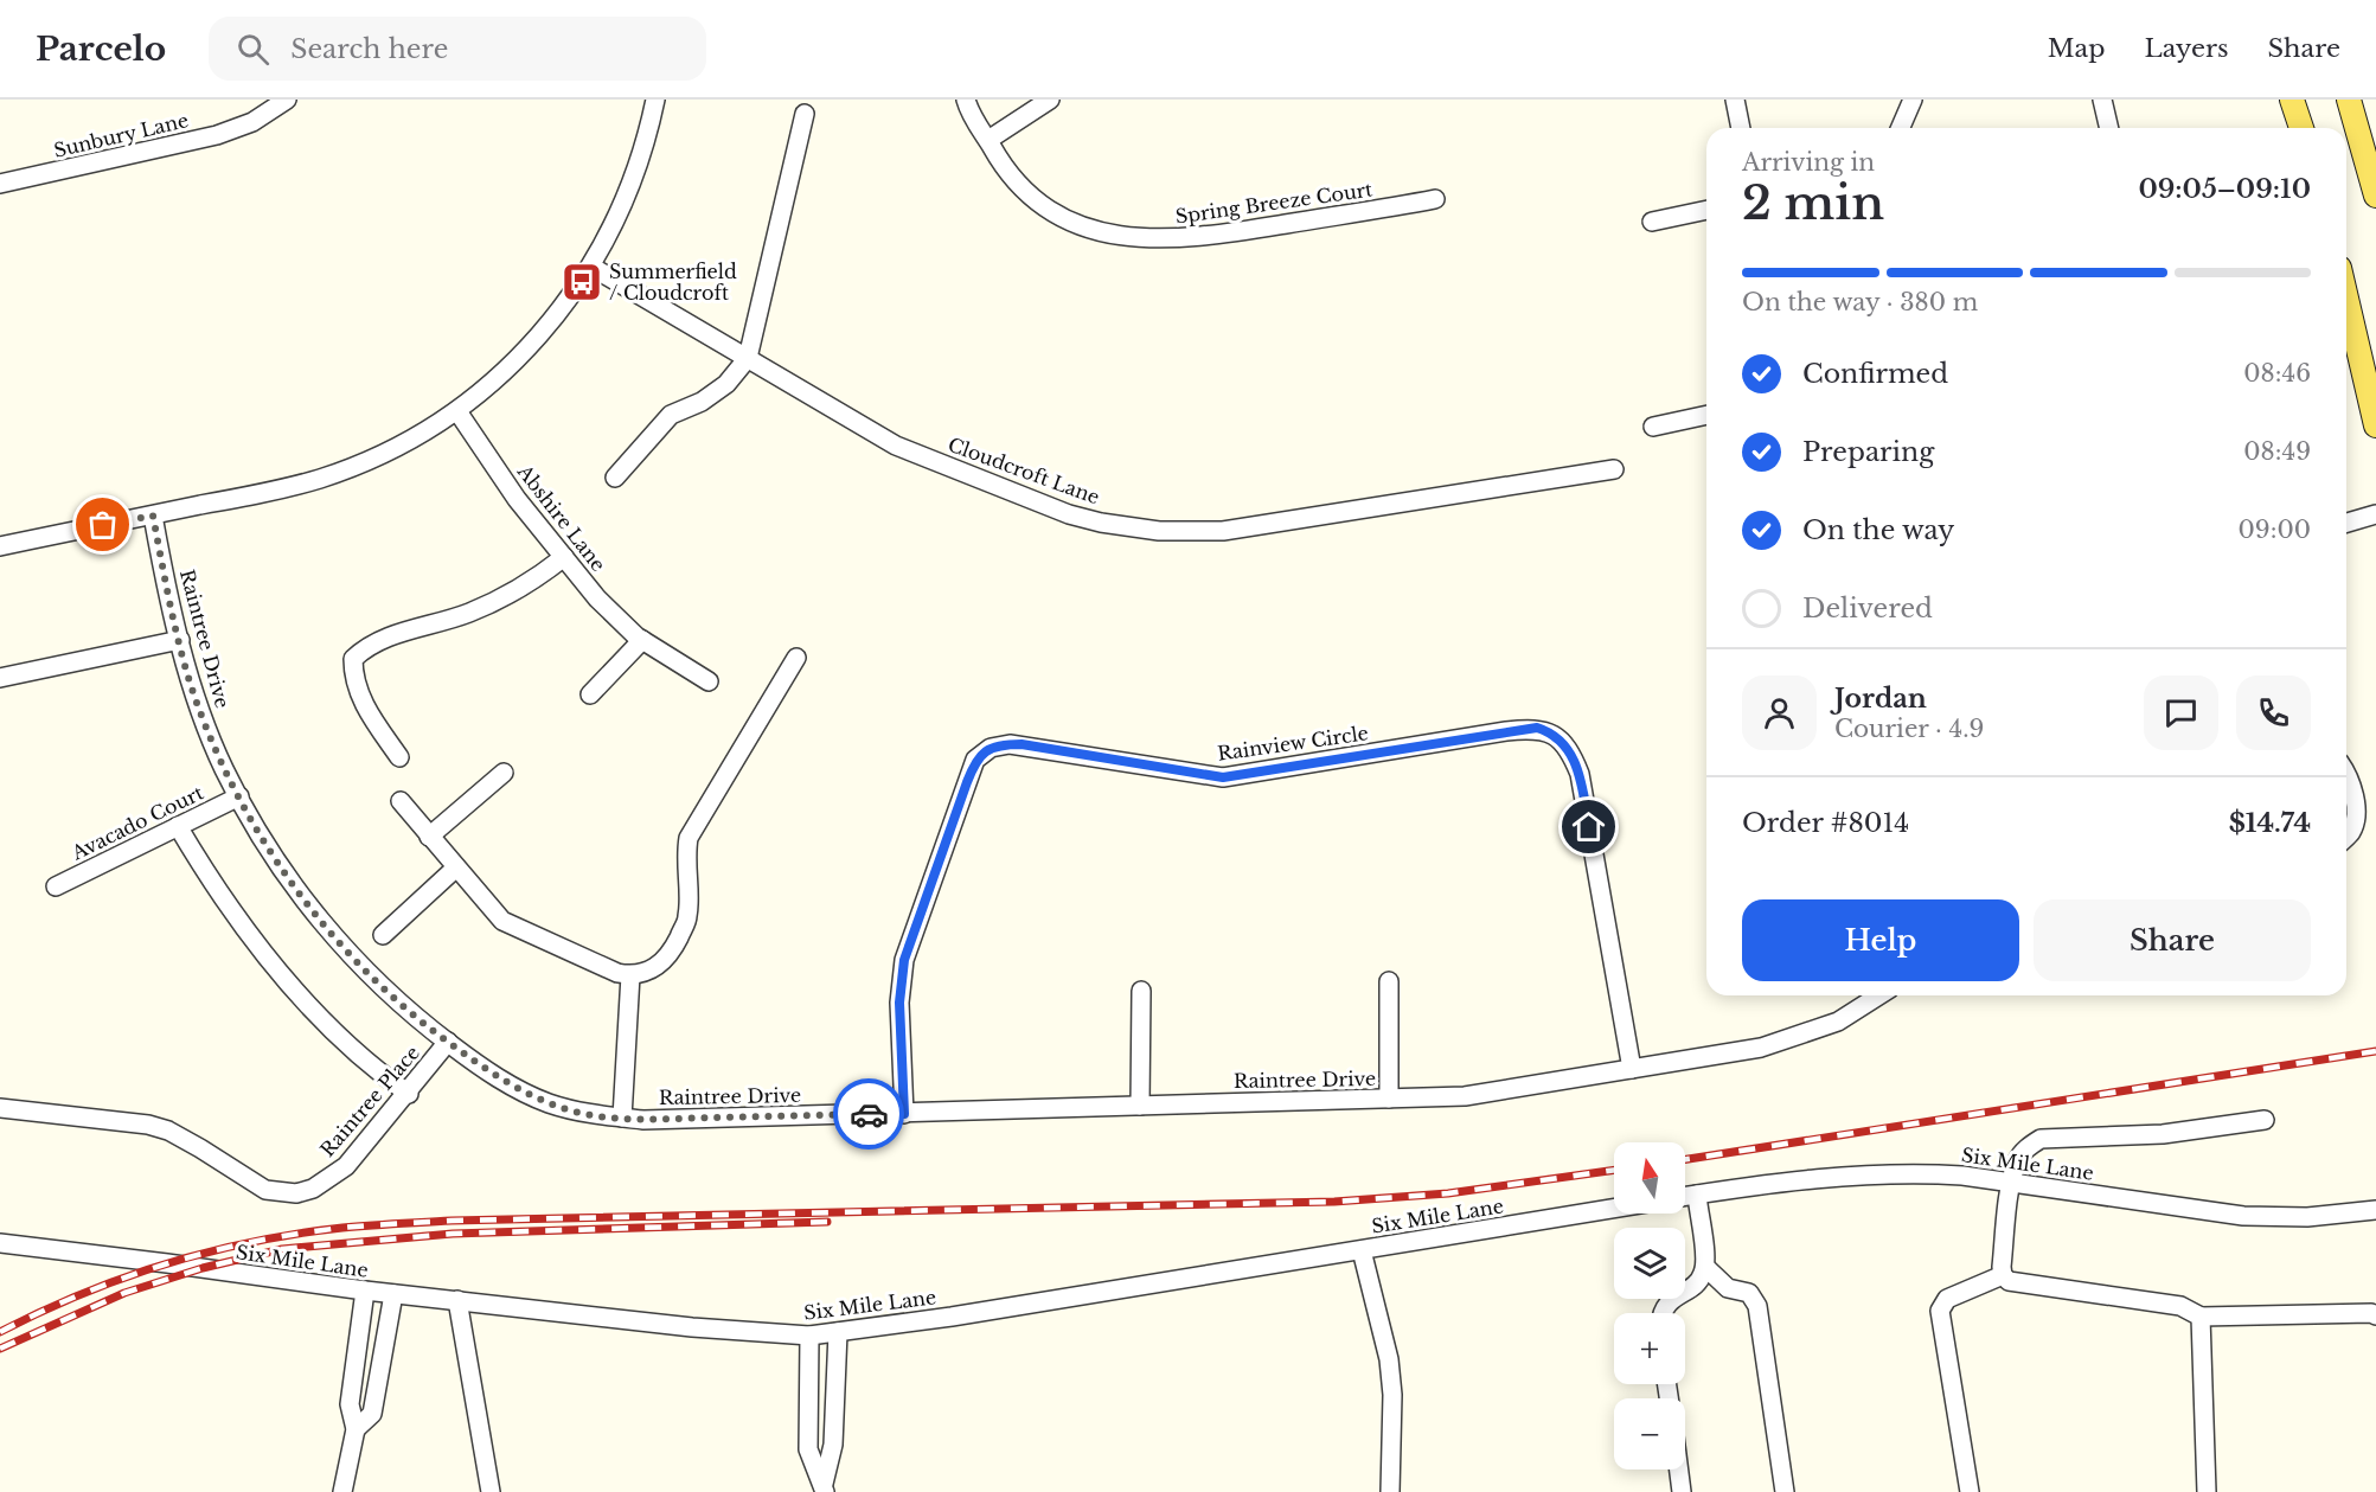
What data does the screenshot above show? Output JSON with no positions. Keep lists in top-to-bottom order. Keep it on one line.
{"streets":{"street":["Sunbury Lane","Spring Breeze Court","Cloudcroft Lane","Abshire Lane","Raintree Drive","Rainview Circle","Avacado Court","Raintree Place","Six Mile Lane"]},"crossings":[["Raintree Drive","Rainview Circle"],["Raintree Drive","Avacado Court"],["Raintree Drive","Raintree Place"]],"places":{"bus stop":["Summerfield / Cloudcroft"]},"north":"top","page":{"header":"Parcelo","search":"Search here","nav":["Map","Layers","Share"],"heading":["2 min","Arriving in","09:05–09:10"],"panel":["Jordan","Courier · 4.9","Order #8014","$14.74"],"bar":"On the way · 380 m","list":[["Confirmed","08:46"],["Preparing","08:49"],["On the way","09:00"],"Delivered"],"buttons":["Help","Share"],"map_buttons":["+","−"]}}
